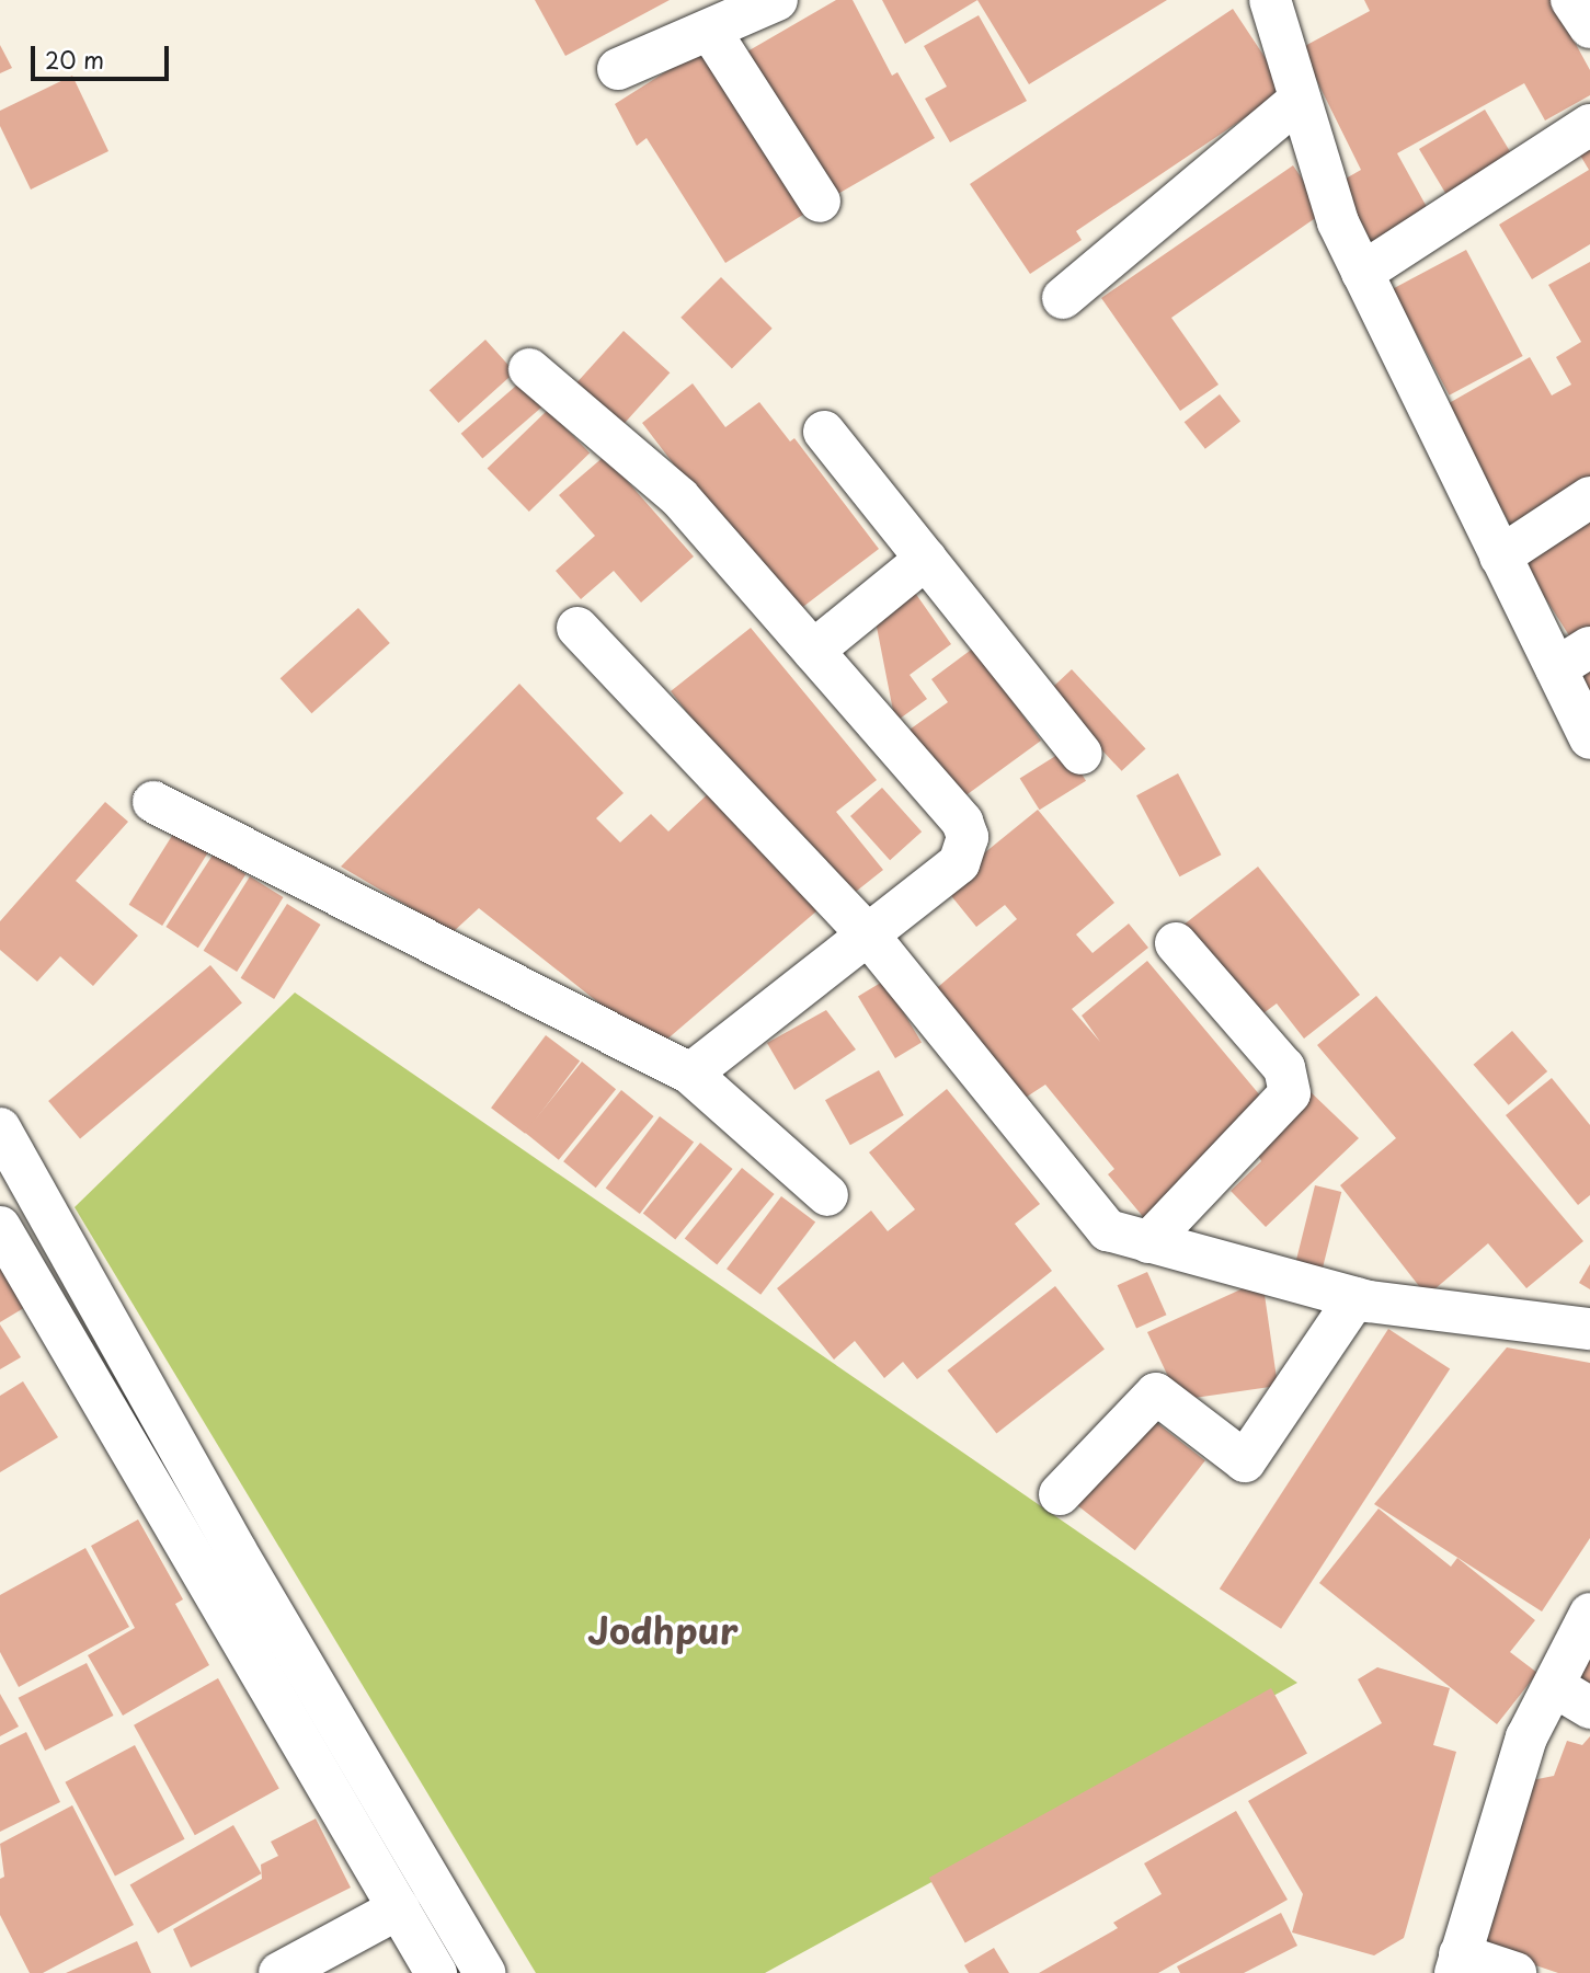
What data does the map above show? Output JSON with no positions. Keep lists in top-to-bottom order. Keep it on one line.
{"districts":["Jodhpur"],"scale_bar":"20 m"}
